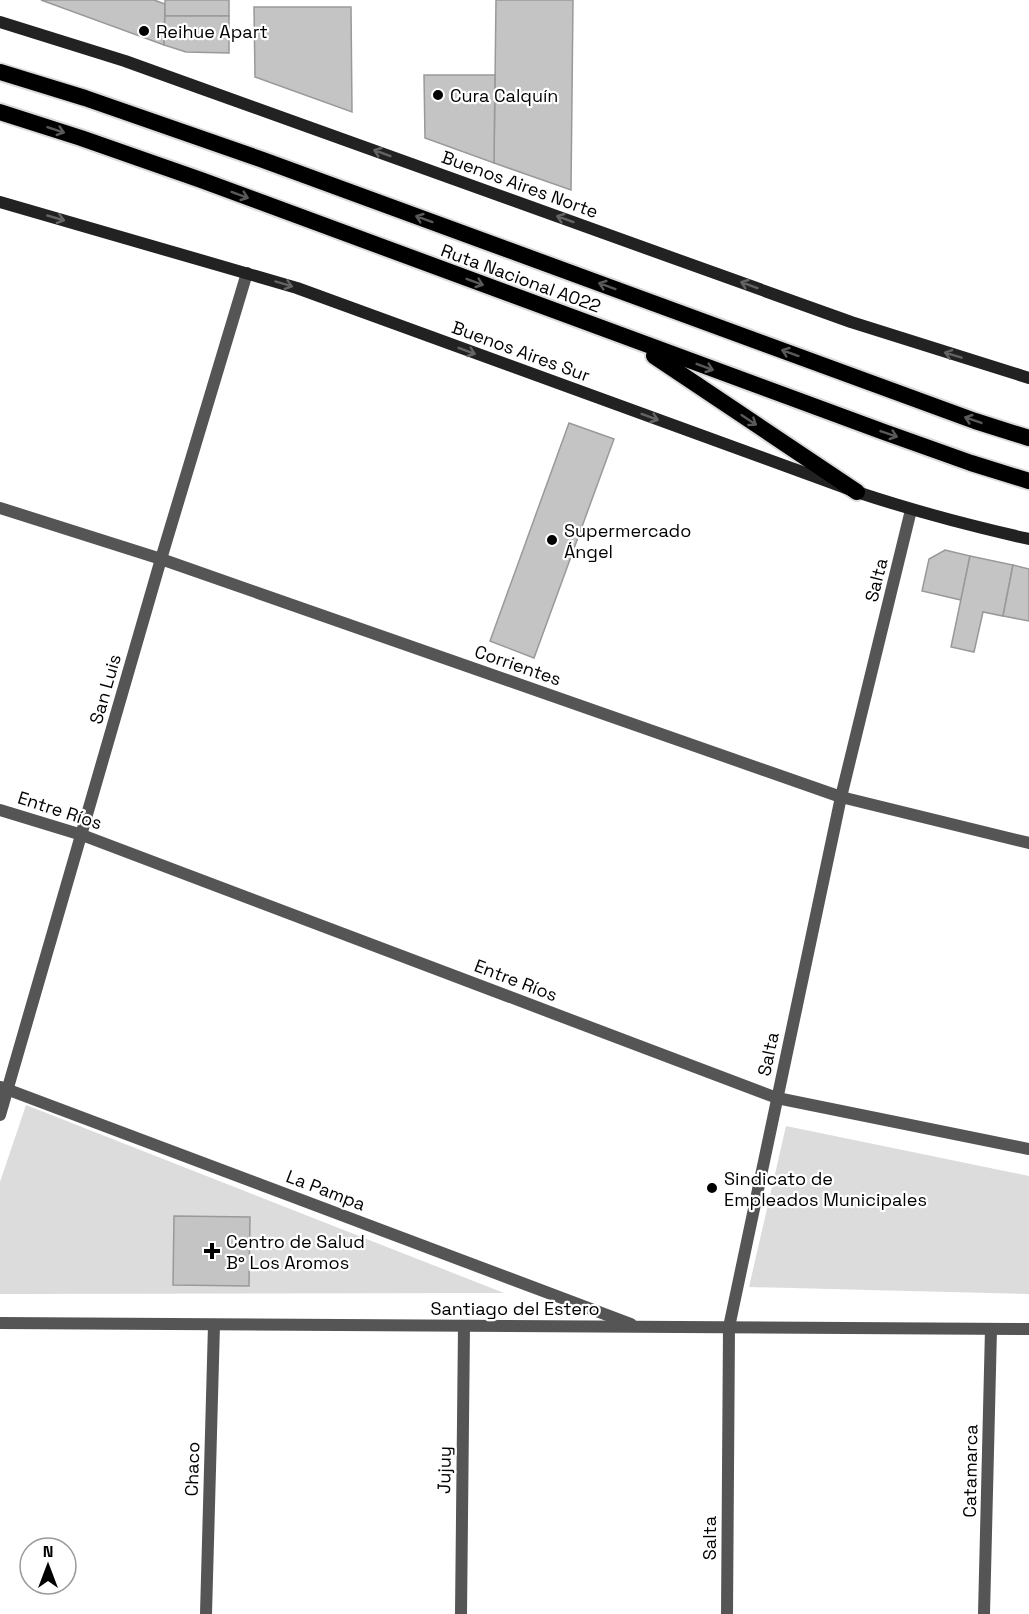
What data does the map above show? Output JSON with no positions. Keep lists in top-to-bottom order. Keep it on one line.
{"streets":{"highway":["Ruta Nacional A022"],"main road":["Buenos Aires Norte","Buenos Aires Sur"],"street":["Salta","Corrientes","San Luis","Entre Ríos","La Pampa","Santiago del Estero","Chaco","Jujuy","Catamarca"]},"crossings":[["Buenos Aires Sur","Salta"],["Buenos Aires Sur","San Luis"],["Salta","Corrientes"],["Salta","Entre Ríos"],["Salta","Santiago del Estero"],["Corrientes","San Luis"],["San Luis","Entre Ríos"],["San Luis","La Pampa"],["La Pampa","Santiago del Estero"],["Santiago del Estero","Chaco"],["Santiago del Estero","Jujuy"],["Santiago del Estero","Catamarca"]],"one_way":["Buenos Aires Norte","Buenos Aires Sur"],"places":{"other":["Reihue Apart","Cura Calquín","Supermercado Ángel","Sindicato de Empleados Municipales"],"health":["Centro de Salud B° Los Aromos"]},"north":"top"}
